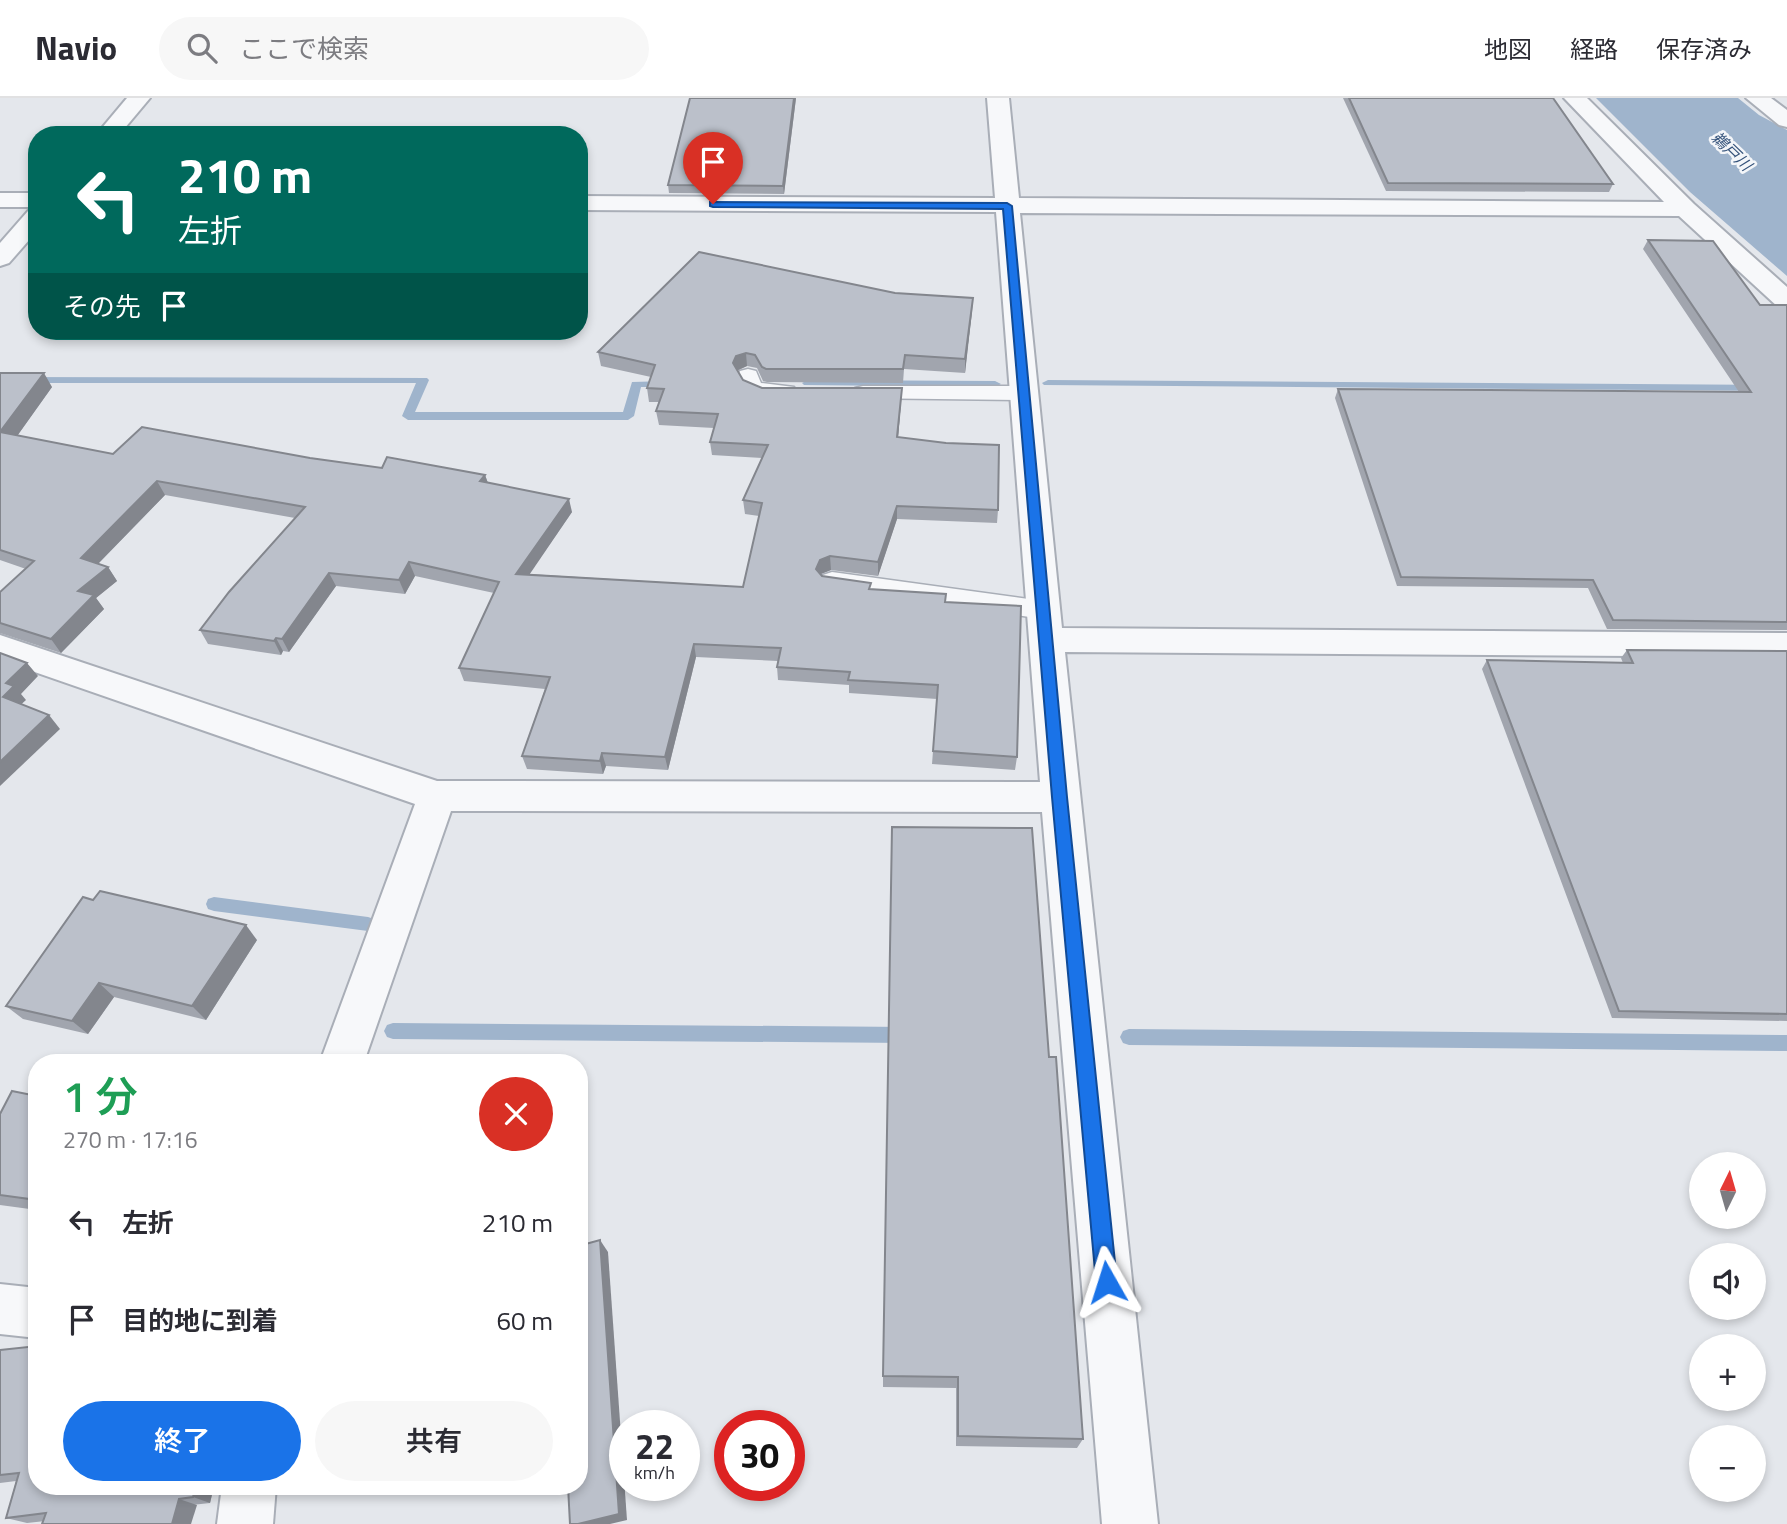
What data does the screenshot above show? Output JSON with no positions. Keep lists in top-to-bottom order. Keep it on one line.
{"water":["鵜戸川"],"north":"top","page":{"header":"Navio","search":"ここで検索","nav":["地図","経路","保存済み"],"turn":["210 m","左折"],"then":"その先","heading":["1 分","270 m · 17:16"],"map_buttons":["+","−"],"list":[{"name":"左折","value":"210 m"},{"name":"目的地に到着","value":"60 m"}],"buttons":["終了","共有"],"speed":"22 km/h","limit":"30"}}
